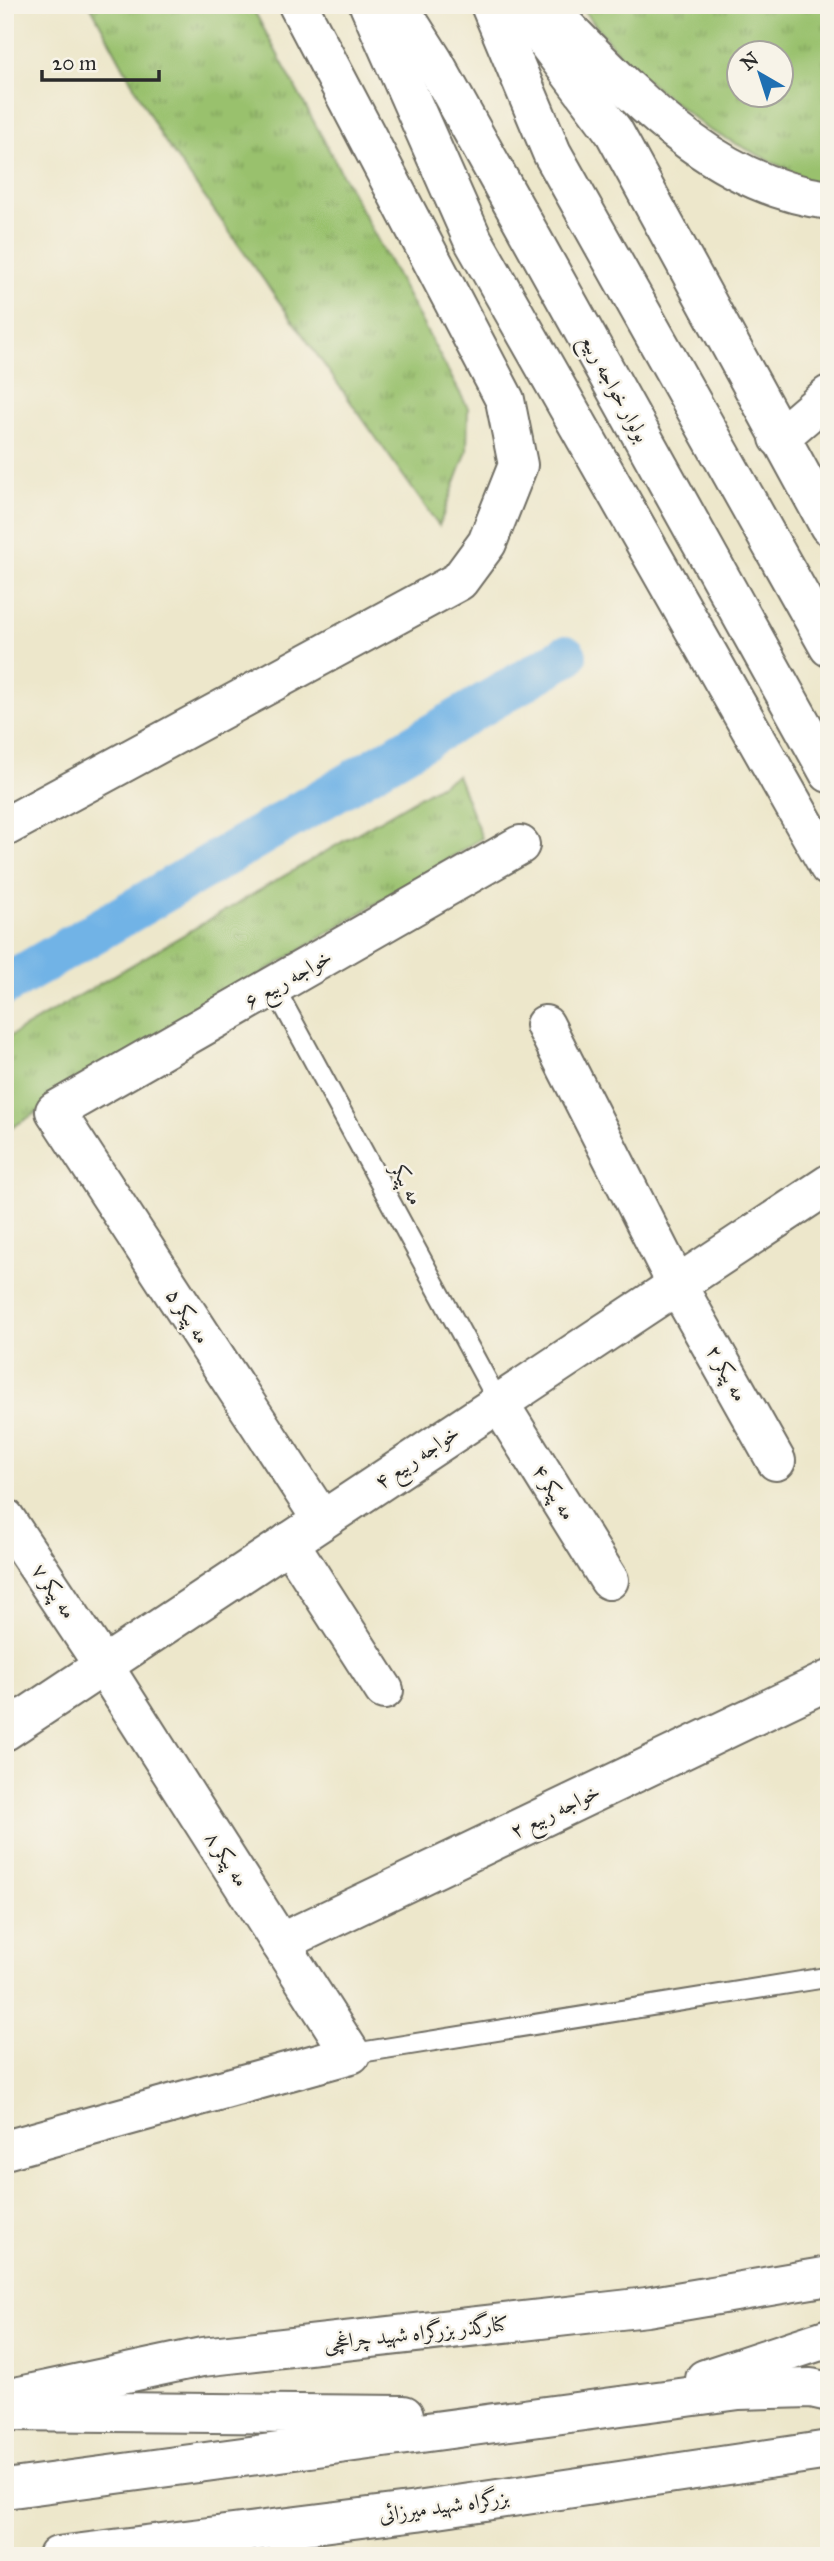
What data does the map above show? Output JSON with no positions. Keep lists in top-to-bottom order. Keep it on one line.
{"streets":{"main road":["بولوار خواجه ربیع","خواجه ربیع ۶","مه پیکر ۵","مه پیکر ۲","خواجه ربیع ۴","مه پیکر ۴","مه پیکر ۷","خواجه ربیع ۲","مه پیکر ۸","کنارگذر بزرگراه شهید چراغچی","بزرگراه شهید میرزائی"],"lane":["مه پیکر"]},"crossings":[["خواجه ربیع ۶","مه پیکر"],["خواجه ربیع ۶","مه پیکر ۵"],["مه پیکر","خواجه ربیع ۴"],["مه پیکر","مه پیکر ۴"],["مه پیکر ۵","خواجه ربیع ۴"],["مه پیکر ۲","خواجه ربیع ۴"],["خواجه ربیع ۴","مه پیکر ۴"],["خواجه ربیع ۴","مه پیکر ۷"],["خواجه ربیع ۴","مه پیکر ۸"],["مه پیکر ۷","مه پیکر ۸"],["خواجه ربیع ۲","مه پیکر ۸"]],"scale_bar":"20 m","north":"top left"}
